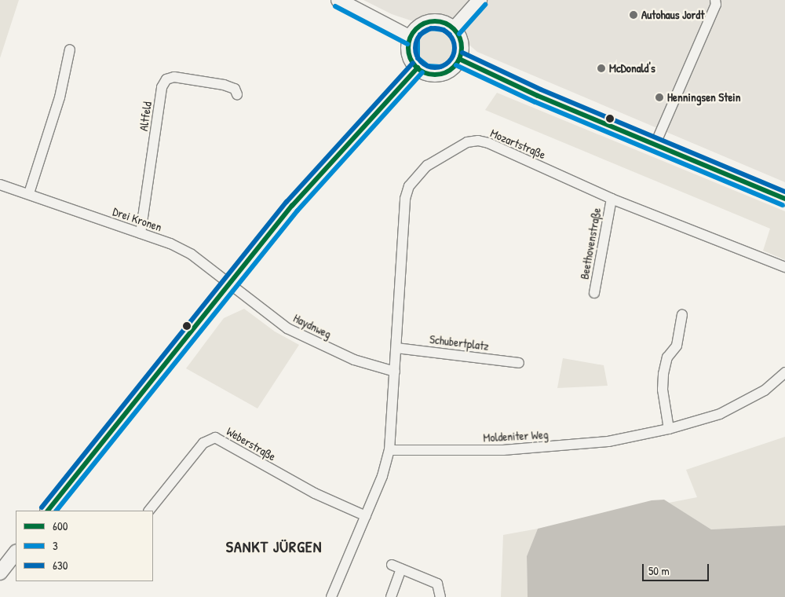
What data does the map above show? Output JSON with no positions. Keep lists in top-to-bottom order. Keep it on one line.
{"streets":{"street":["Altfeld","Mozartstraße","Drei Kronen","Beethovenstraße","Haydnweg","Schubertplatz","Moldeniter Weg","Weberstraße"]},"crossings":[["Altfeld","Drei Kronen"],["Mozartstraße","Beethovenstraße"],["Mozartstraße","Haydnweg"],["Mozartstraße","Schubertplatz"],["Mozartstraße","Moldeniter Weg"],["Drei Kronen","Haydnweg"]],"districts":["SANKT JÜRGEN"],"places":["Autohaus Jordt","McDonald's","Henningsen Stein"],"lines":["transit line 3","transit line 600","transit line 630"],"legend":["600","3","630"],"scale_bar":"50 m"}
